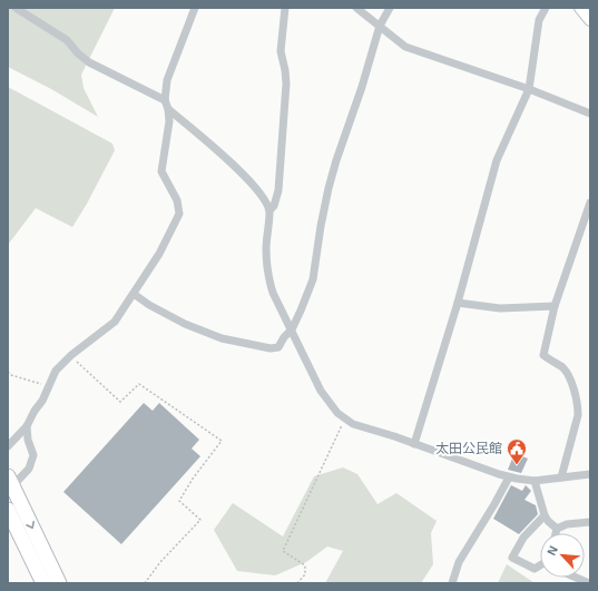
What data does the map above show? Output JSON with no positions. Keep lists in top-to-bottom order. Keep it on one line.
{"places":{"public building":["太田公民館"]},"north":"top left"}
